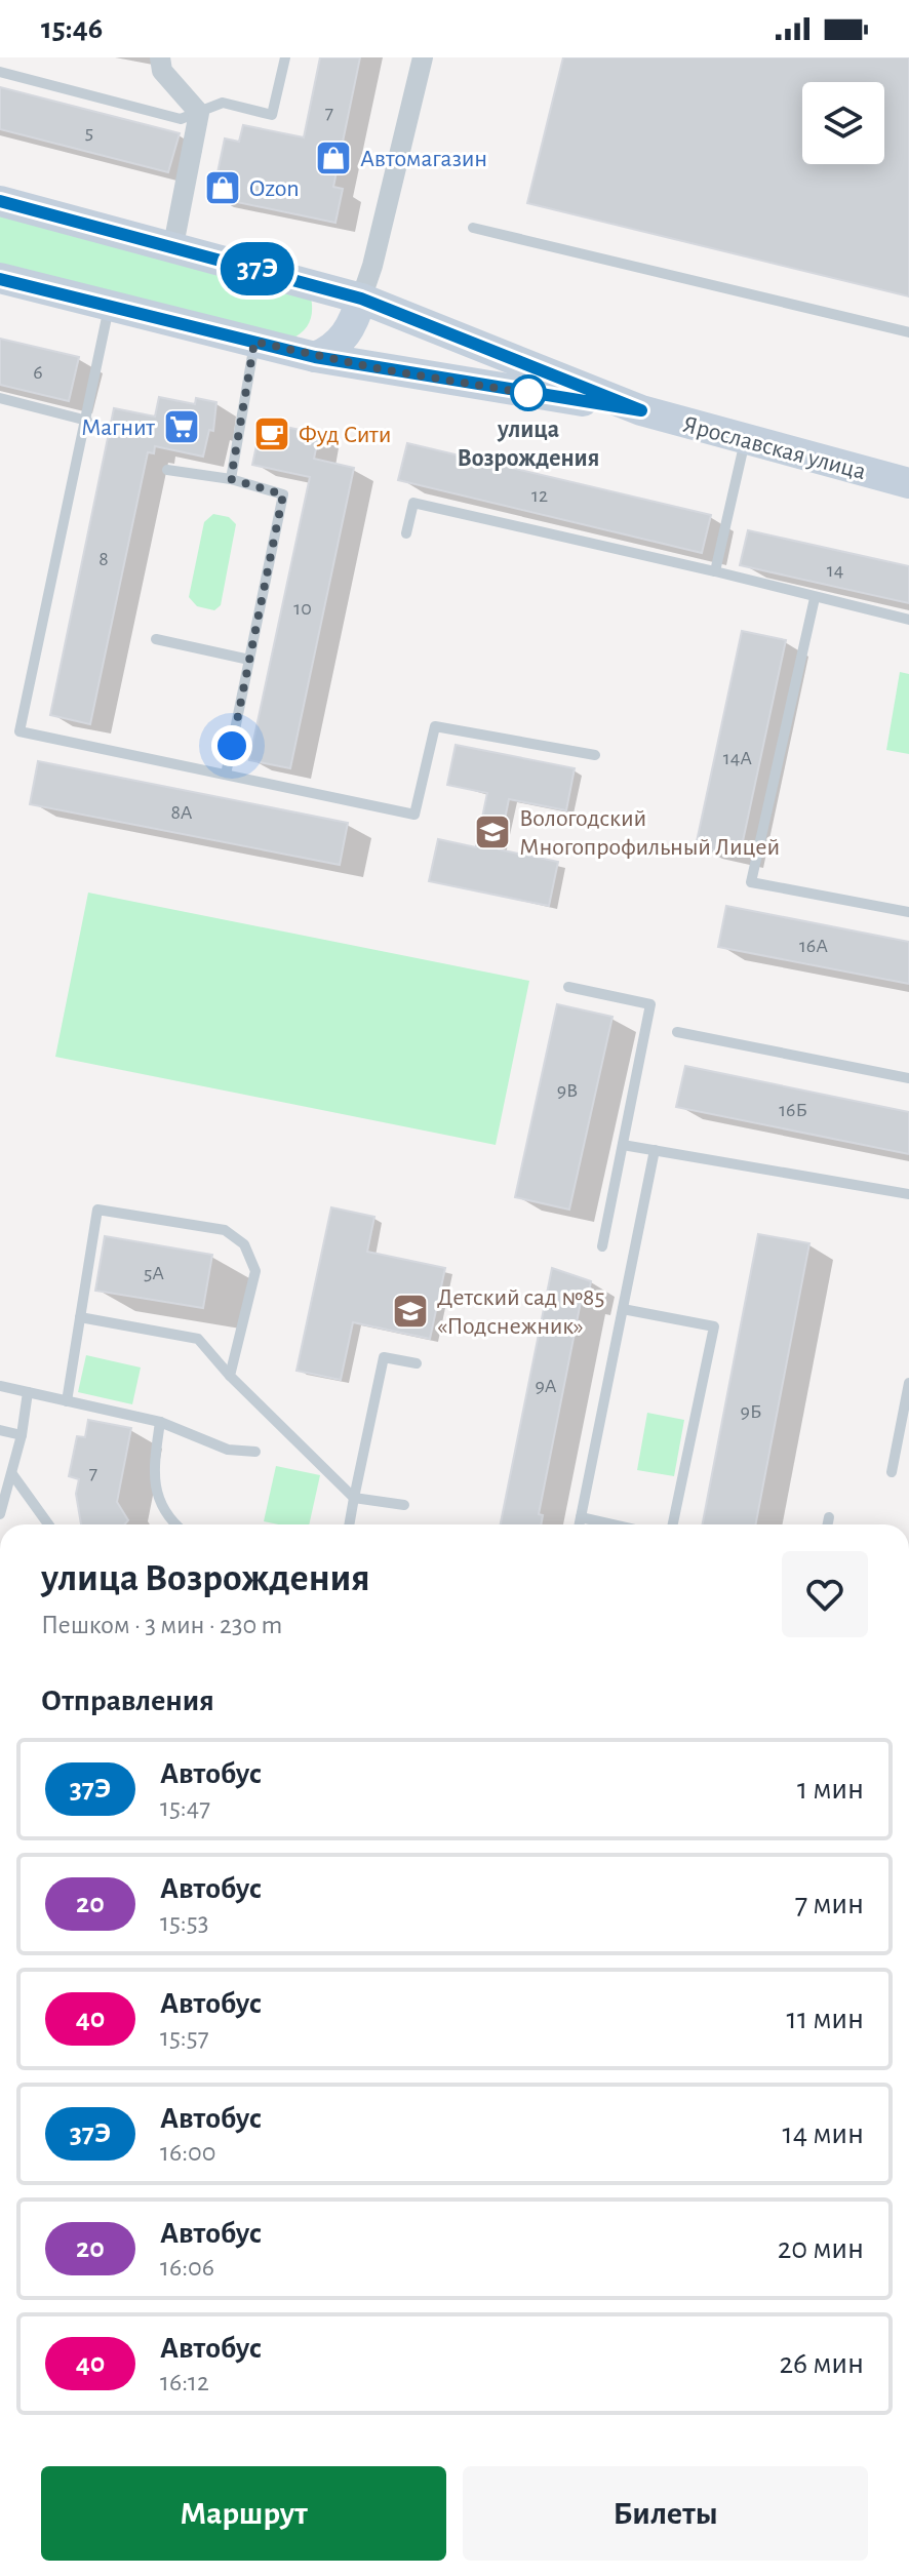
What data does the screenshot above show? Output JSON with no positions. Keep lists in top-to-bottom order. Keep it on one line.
{"streets":{"street":["Ярославская улица"]},"places":{"shop":["Автомагазин","Ozon"],"other":["улица Возрождения"],"supermarket":["Магнит"],"cafe":["Фуд Сити"],"school or university":["Вологодский Многопрофильный Лицей","Детский сад №85 «Подснежник»"]},"lines":["bus line 37Э"],"house_numbers":["7","5","6","12","8","14","10","14А","8А","16А","9В","16Б","5А","9А","9Б","7"],"page":{"status":"15:46","on_map":"37Э","heading":[["улица Возрождения","Пешком · 3 мин · 230 m"],"Отправления"],"list":[{"mark":"37Э","name":"Автобус","note":"15:47","value":"1 мин"},{"mark":"20","name":"Автобус","note":"15:53","value":"7 мин"},{"mark":"40","name":"Автобус","note":"15:57","value":"11 мин"},{"mark":"37Э","name":"Автобус","note":"16:00","value":"14 мин"},{"mark":"20","name":"Автобус","note":"16:06","value":"20 мин"},{"mark":"40","name":"Автобус","note":"16:12","value":"26 мин"}],"buttons":["Маршрут","Билеты"]}}
